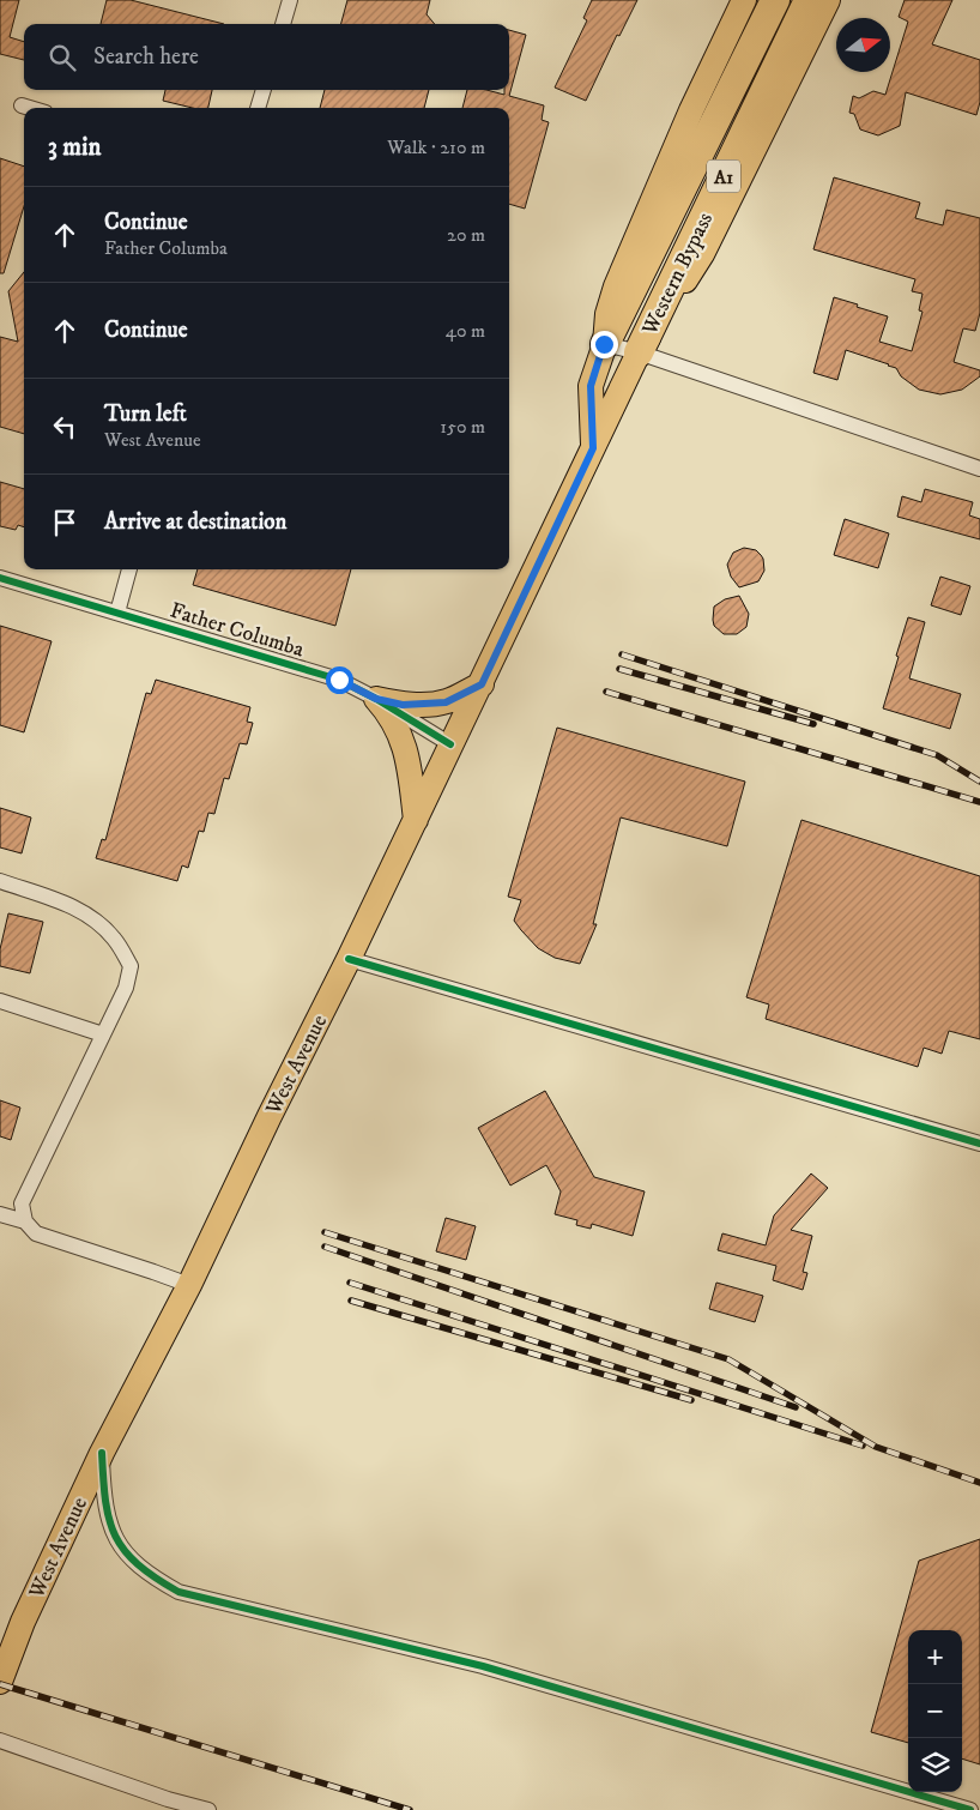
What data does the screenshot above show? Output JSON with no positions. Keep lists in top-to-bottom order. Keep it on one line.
{"streets":{"highway":["A1","Western Bypass"],"main road":["West Avenue"],"street":["Father Columba"]},"crossings":[["Western Bypass","West Avenue"],["Father Columba","West Avenue"]],"north":"right","page":{"search":"Search here","heading":["3 min","Walk · 210 m"],"list":[["Continue","Father Columba","20 m"],["Continue","40 m"],["Turn left","West Avenue","150 m"],"Arrive at destination"],"map_buttons":["+","−"]}}
